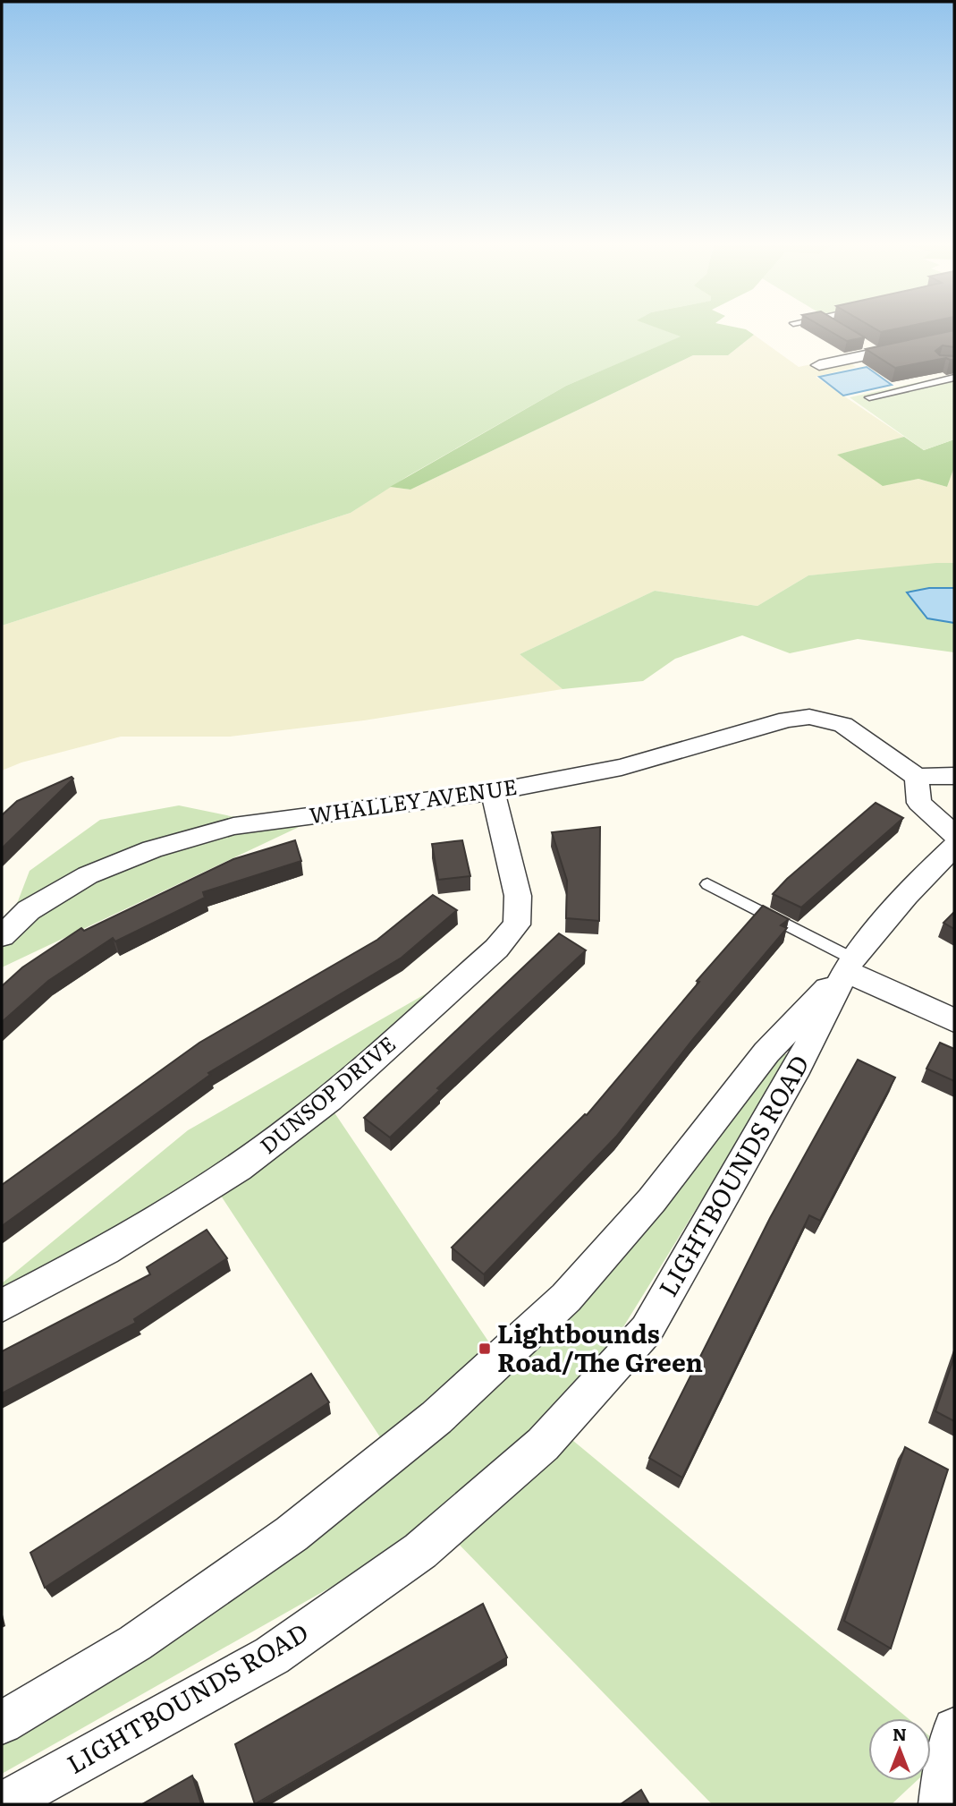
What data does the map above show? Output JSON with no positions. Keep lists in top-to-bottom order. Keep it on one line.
{"streets":{"street":["WHALLEY AVENUE","DUNSOP DRIVE","LIGHTBOUNDS ROAD"]},"crossings":[["WHALLEY AVENUE","DUNSOP DRIVE"]],"places":{"transit":["Lightbounds Road/The Green"]},"north":"top"}
